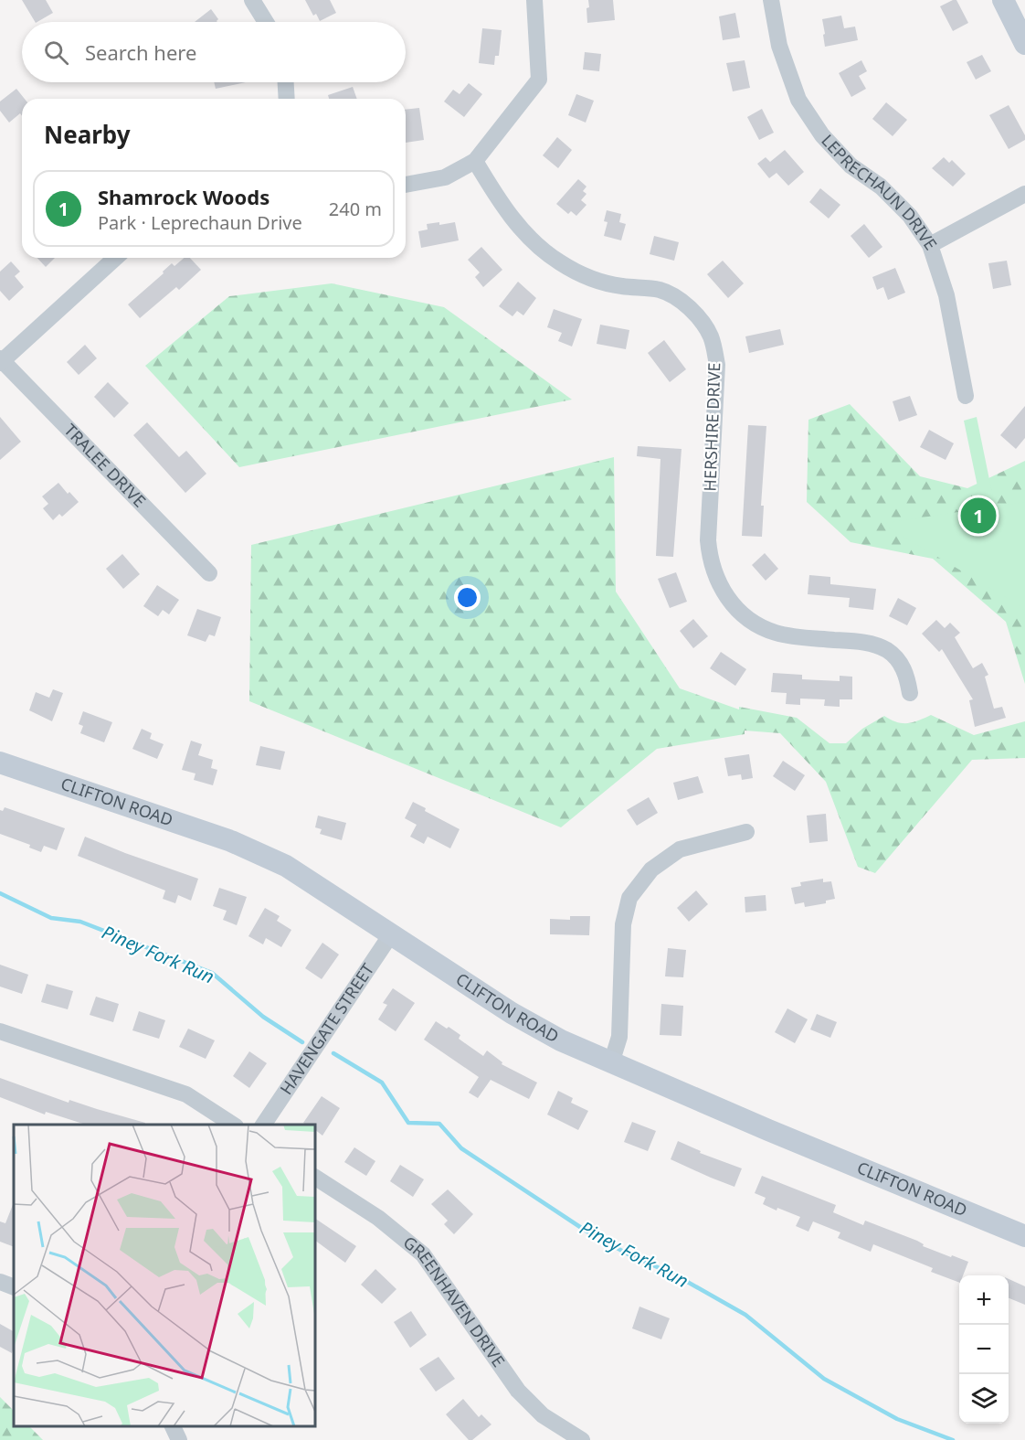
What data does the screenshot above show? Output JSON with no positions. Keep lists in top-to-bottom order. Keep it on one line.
{"streets":{"main road":["CLIFTON ROAD"],"street":["LEPRECHAUN DRIVE","HERSHIRE DRIVE","TRALEE DRIVE","HAVENGATE STREET","GREENHAVEN DRIVE"]},"crossings":[["CLIFTON ROAD","HAVENGATE STREET"]],"water":["Piney Fork Run"],"page":{"search":"Search here","heading":"Nearby","list":[{"mark":"1","name":"Shamrock Woods","note":"Park · Leprechaun Drive","value":"240 m"}],"pins":"1","map_buttons":["+","−"]}}
